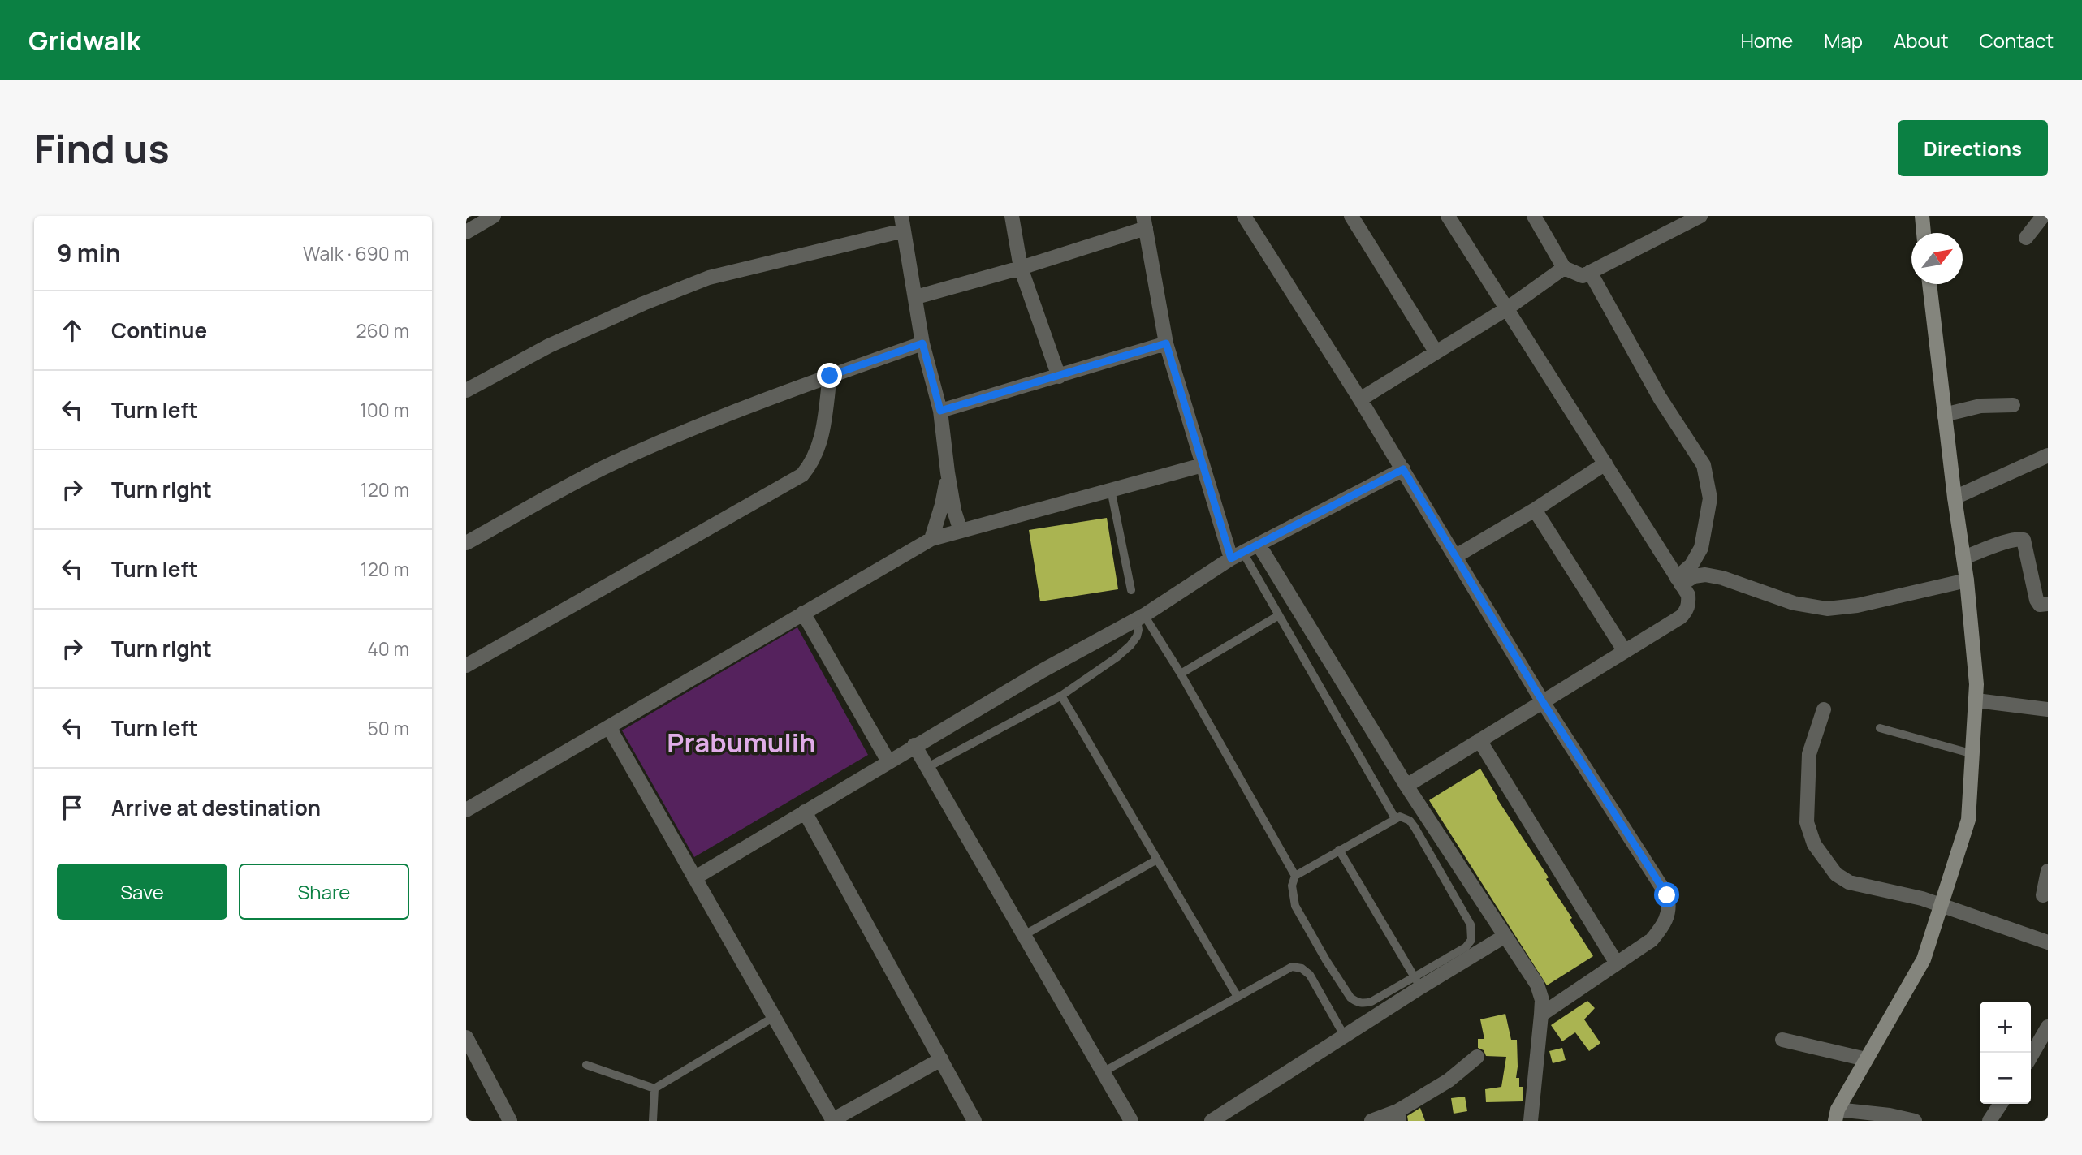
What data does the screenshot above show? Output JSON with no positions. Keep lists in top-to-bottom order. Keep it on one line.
{"districts":["Prabumulih"],"north":"top right","page":{"header":"Gridwalk","nav":["Home","Map","About","Contact"],"buttons":["Directions",["Save","Share"]],"title":"Find us","heading":["9 min","Walk · 690 m"],"list":[["Continue","260 m"],["Turn left","100 m"],["Turn right","120 m"],["Turn left","120 m"],["Turn right","40 m"],["Turn left","50 m"],"Arrive at destination"],"map_buttons":["+","−"]}}
